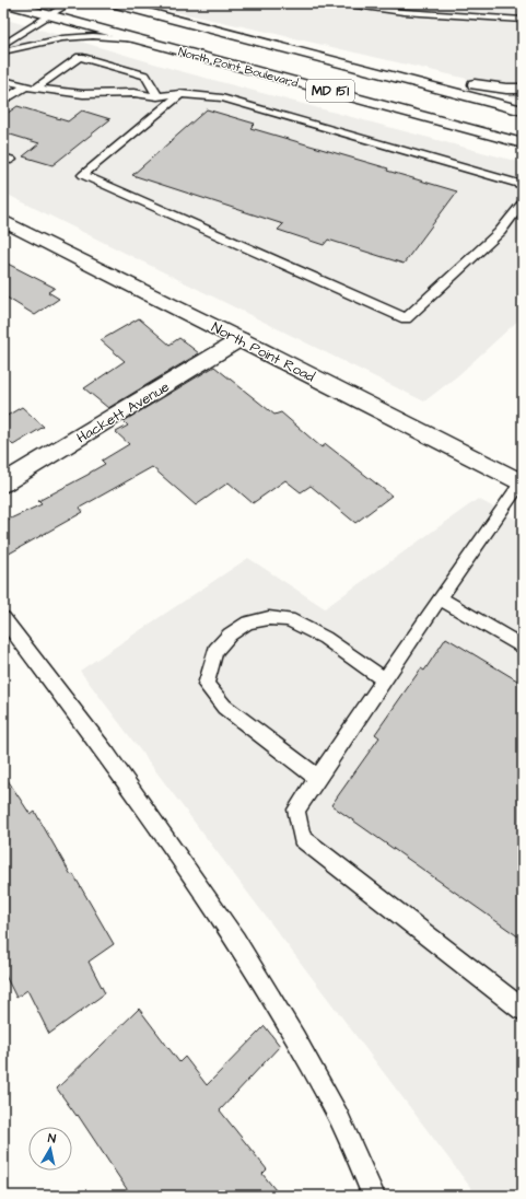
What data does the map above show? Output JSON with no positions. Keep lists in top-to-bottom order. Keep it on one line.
{"streets":{"main road":["North Point Boulevard","MD 151","North Point Road","Hackett Avenue"]},"crossings":[["North Point Road","Hackett Avenue"]],"north":"top"}
